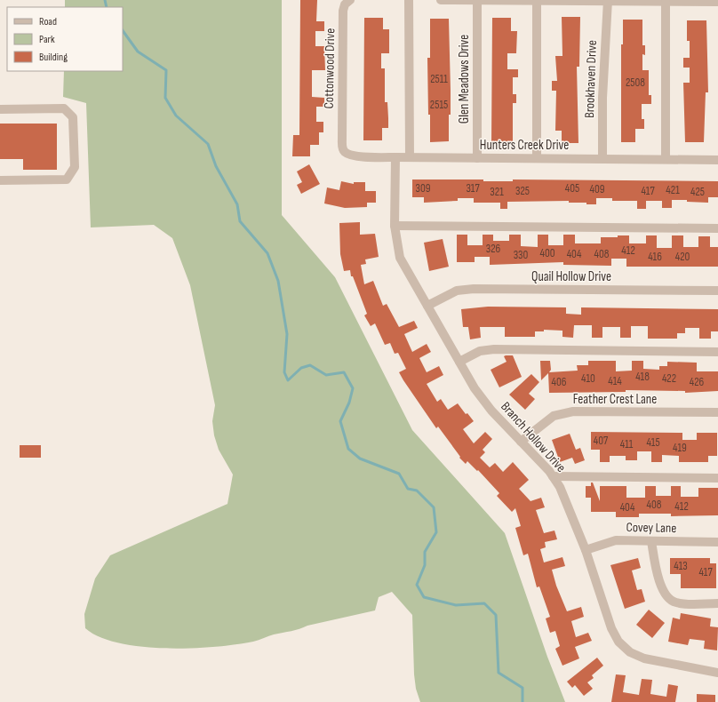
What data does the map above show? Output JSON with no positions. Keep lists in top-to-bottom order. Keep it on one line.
{"streets":{"street":["Cottonwood Drive","Glen Meadows Drive","Brookhaven Drive","Hunters Creek Drive","Quail Hollow Drive","Feather Crest Lane","Branch Hollow Drive","Covey Lane"]},"crossings":[["Cottonwood Drive","Hunters Creek Drive"],["Glen Meadows Drive","Hunters Creek Drive"],["Brookhaven Drive","Hunters Creek Drive"],["Hunters Creek Drive","Branch Hollow Drive"],["Quail Hollow Drive","Branch Hollow Drive"],["Feather Crest Lane","Branch Hollow Drive"],["Branch Hollow Drive","Covey Lane"]],"house_numbers":["2511","2508","2515","309","317","405","409","421","325","417","321","425","326","412","400","404","408","330","416","420","418","410","422","414","406","426","407","415","411","419","408","412","404","413","417"],"legend":["Road","Park","Building"]}
